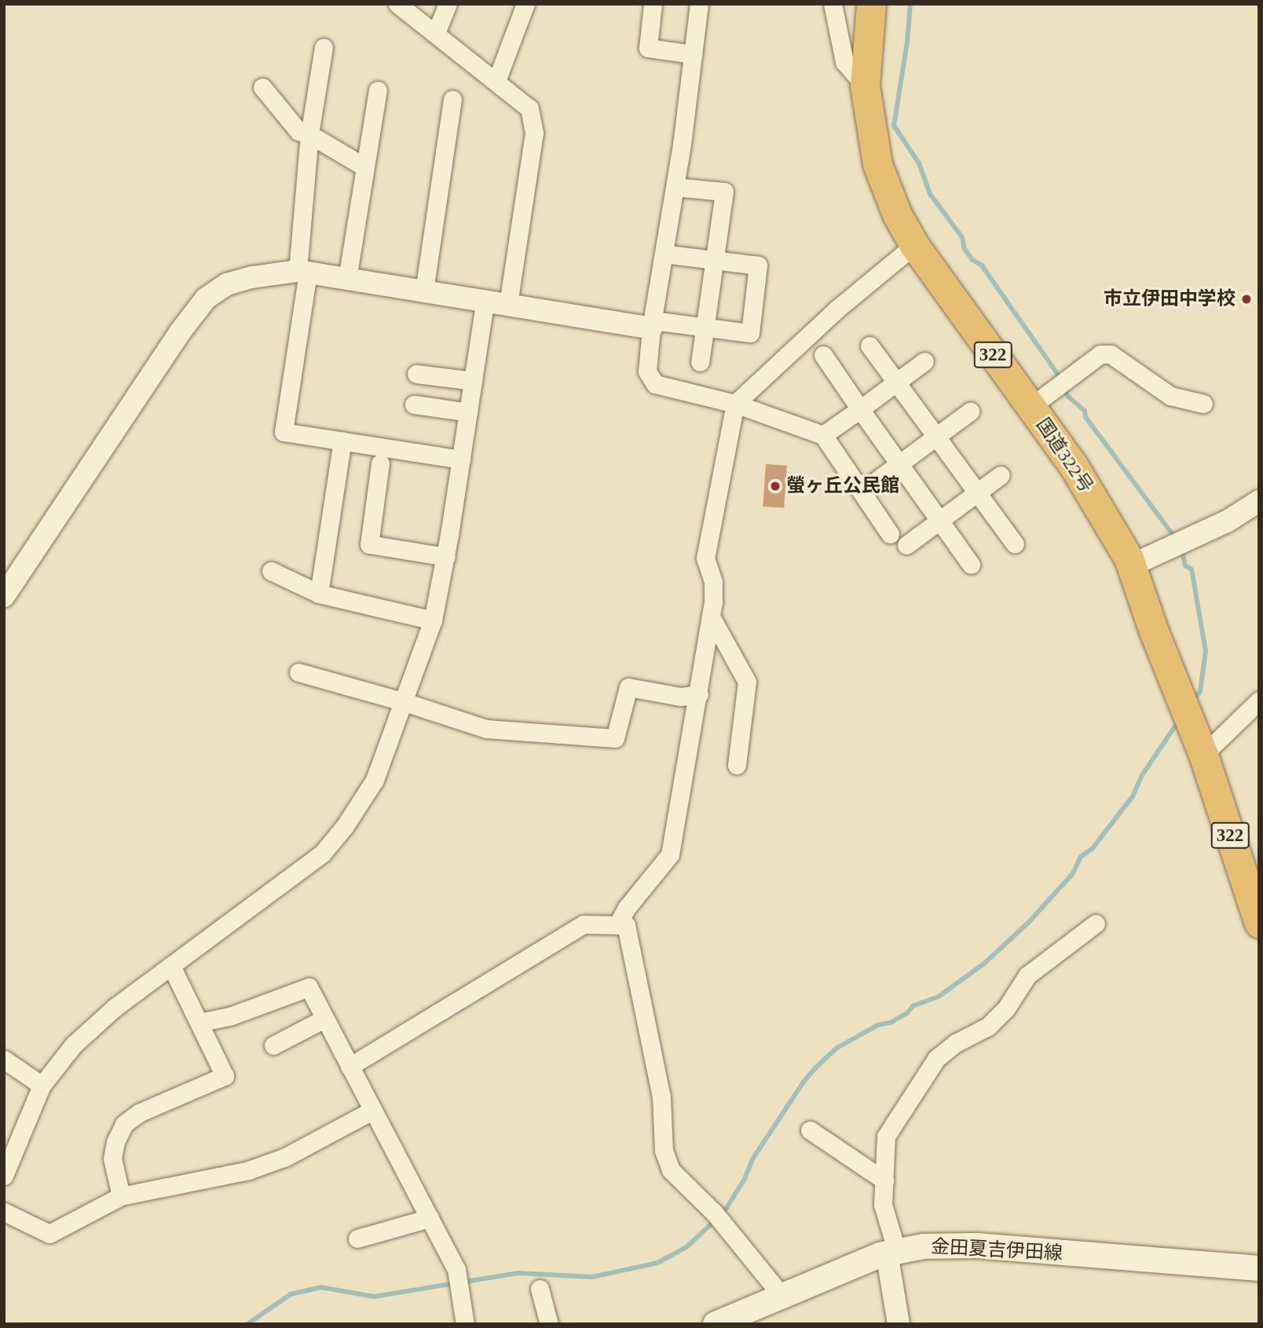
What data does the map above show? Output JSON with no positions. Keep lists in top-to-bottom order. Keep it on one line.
{"streets":{"highway":["322","国道322号"],"main road":["金田夏吉伊田線"]},"places":["市立伊田中学校","螢ヶ丘公民館"]}
